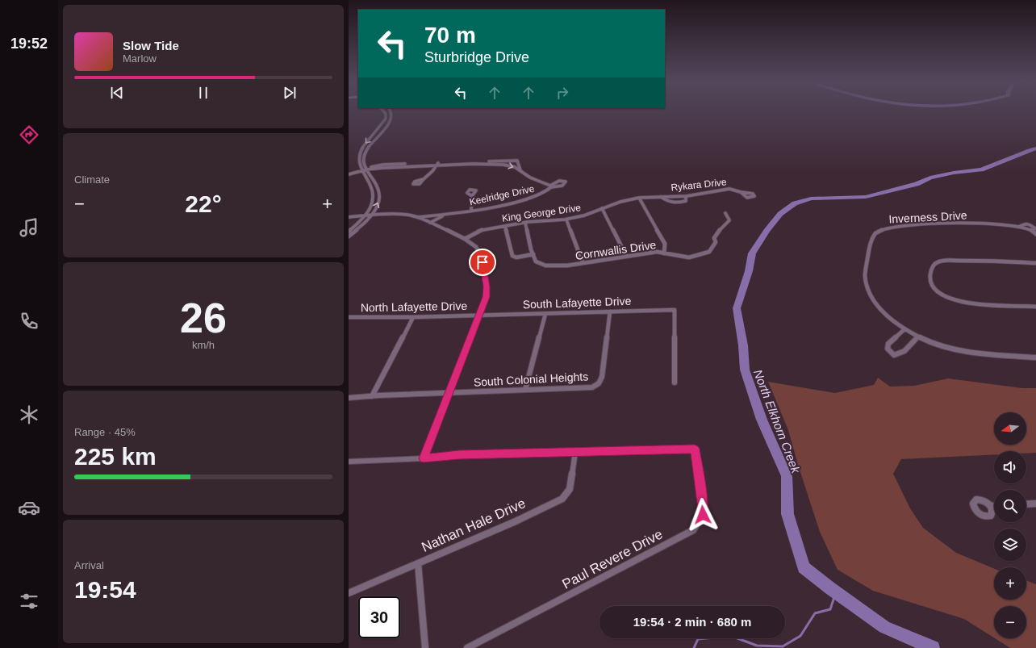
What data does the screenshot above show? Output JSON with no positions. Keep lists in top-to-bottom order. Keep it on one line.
{"streets":{"street":["Rykara Drive","Keelridge Drive","King George Drive","Inverness Drive","Cornwallis Drive","South Lafayette Drive","North Lafayette Drive","South Colonial Heights","Nathan Hale Drive","Paul Revere Drive"]},"crossings":[["Rykara Drive","King George Drive"],["South Lafayette Drive","North Lafayette Drive"],["South Lafayette Drive","South Colonial Heights"],["Nathan Hale Drive","Paul Revere Drive"]],"water":["North Elkhorn Creek"],"north":"left","page":{"tabs":"19:52","turn":["70 m","Sturbridge Drive"],"song":["Slow Tide","Marlow"],"tile":["Climate",["26","km/h"],["Range · 45%","225 km"],["Arrival","19:54"]],"heat":["−","22°","+"],"map_buttons":["+","−"],"limit":"30","trip":"19:54 · 2 min · 680 m"}}
